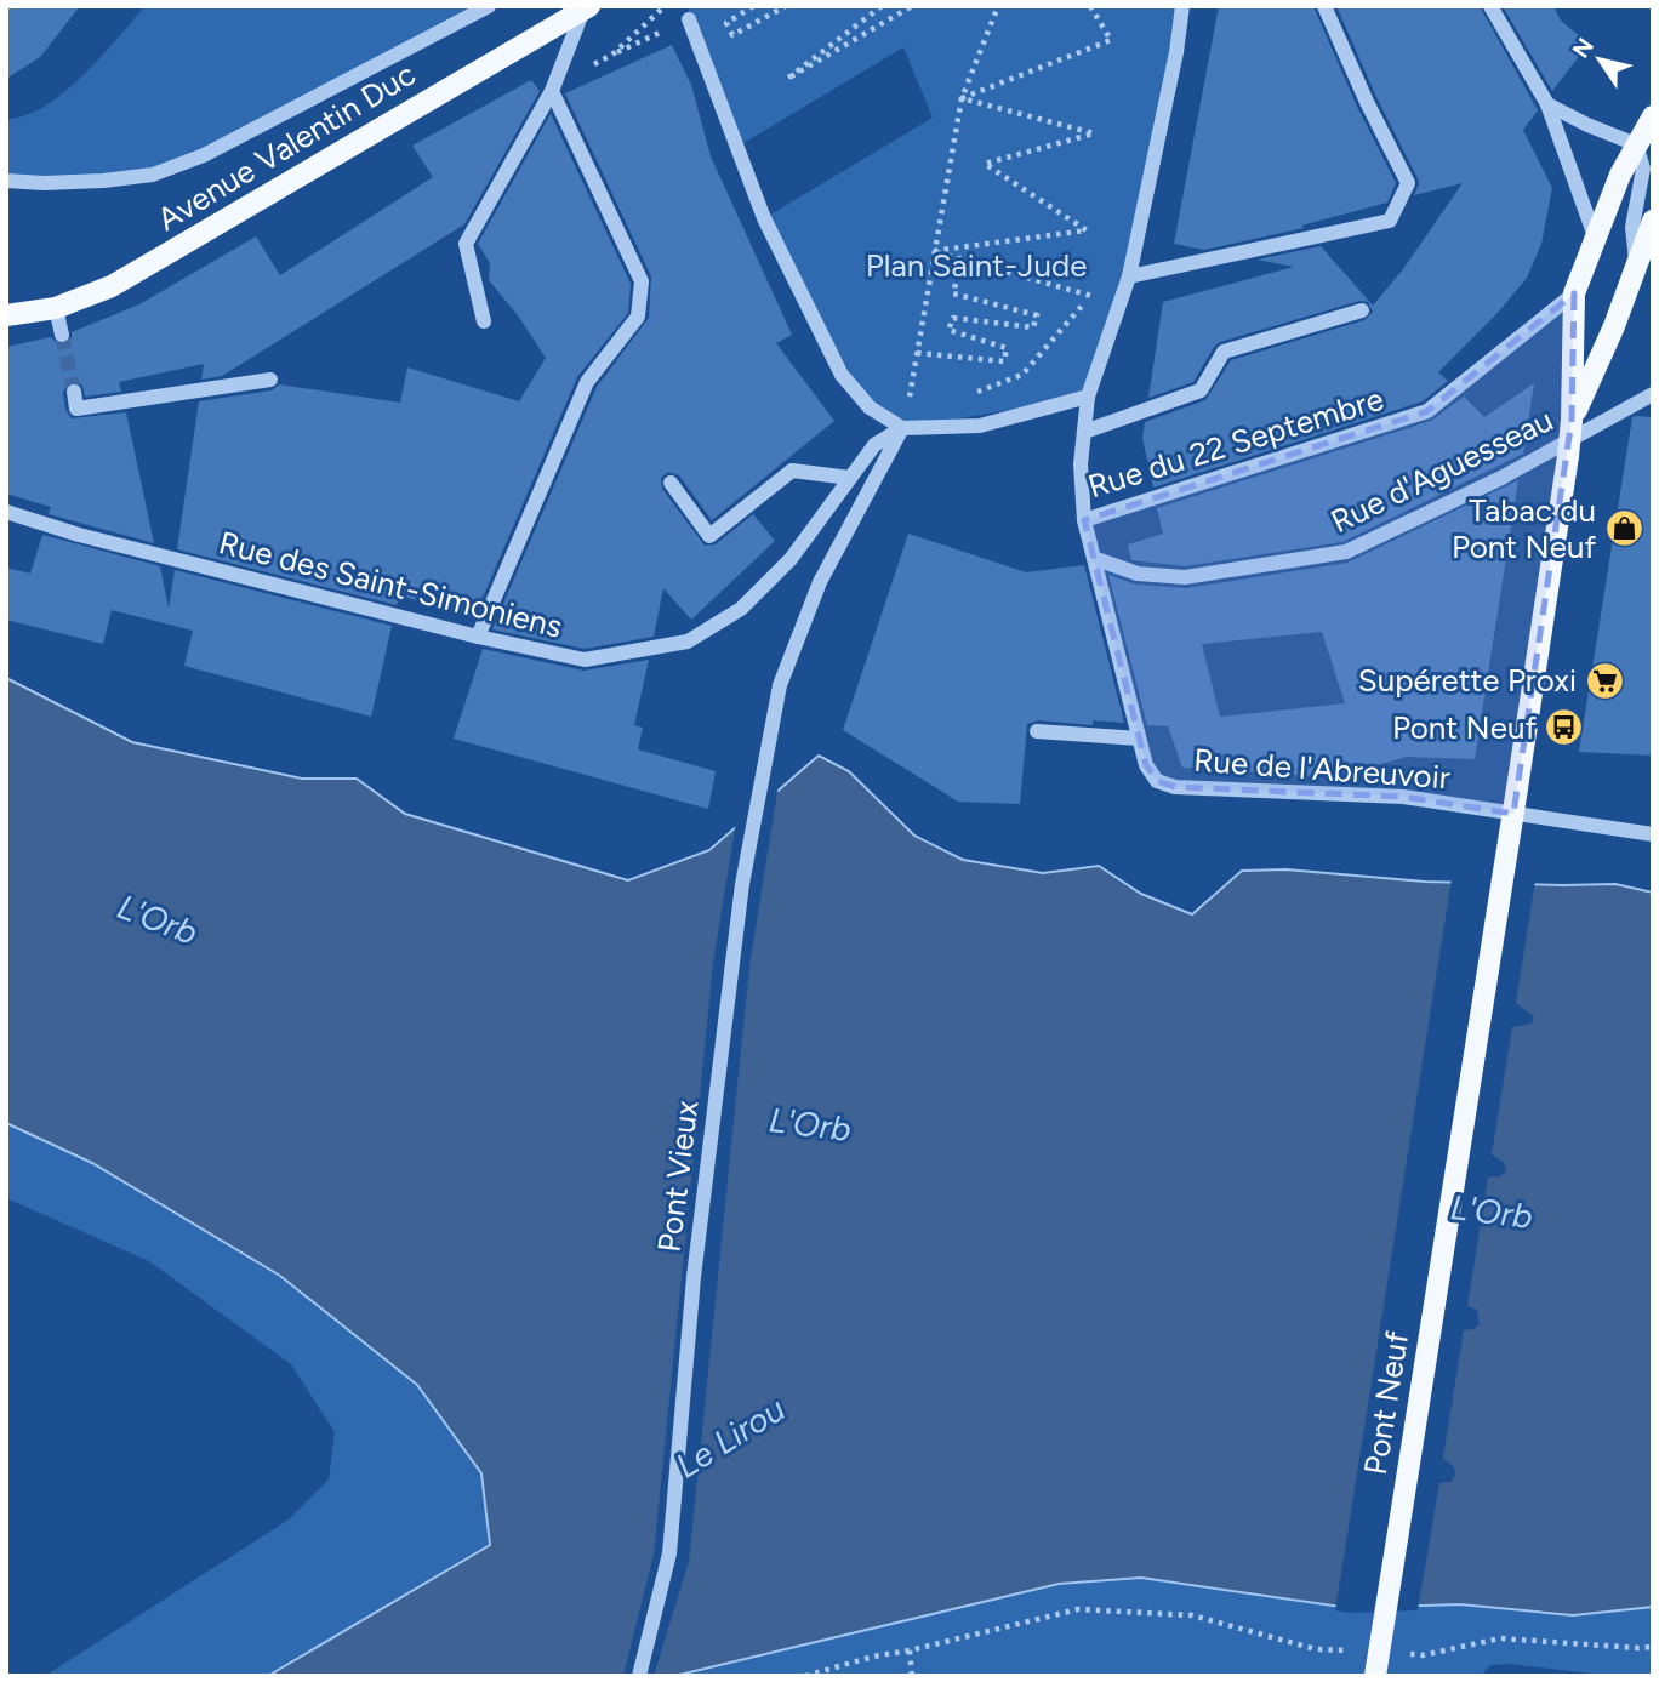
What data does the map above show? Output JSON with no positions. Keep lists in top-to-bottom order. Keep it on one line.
{"streets":{"main road":["Avenue Valentin Duc","Pont Neuf"],"street":["Rue du 22 Septembre","Rue d'Aguesseau","Rue des Saint-Simoniens","Rue de l'Abreuvoir","Pont Vieux"]},"crossings":[["Rue du 22 Septembre","Rue de l'Abreuvoir"],["Rue d'Aguesseau","Rue de l'Abreuvoir"],["Rue des Saint-Simoniens","Pont Vieux"]],"water":["L'Orb","Le Lirou"],"parks":["Plan Saint-Jude"],"places":{"shop":["Tabac du Pont Neuf"],"supermarket":["Supérette Proxi"],"bus stop":["Pont Neuf"]},"north":"top left"}
